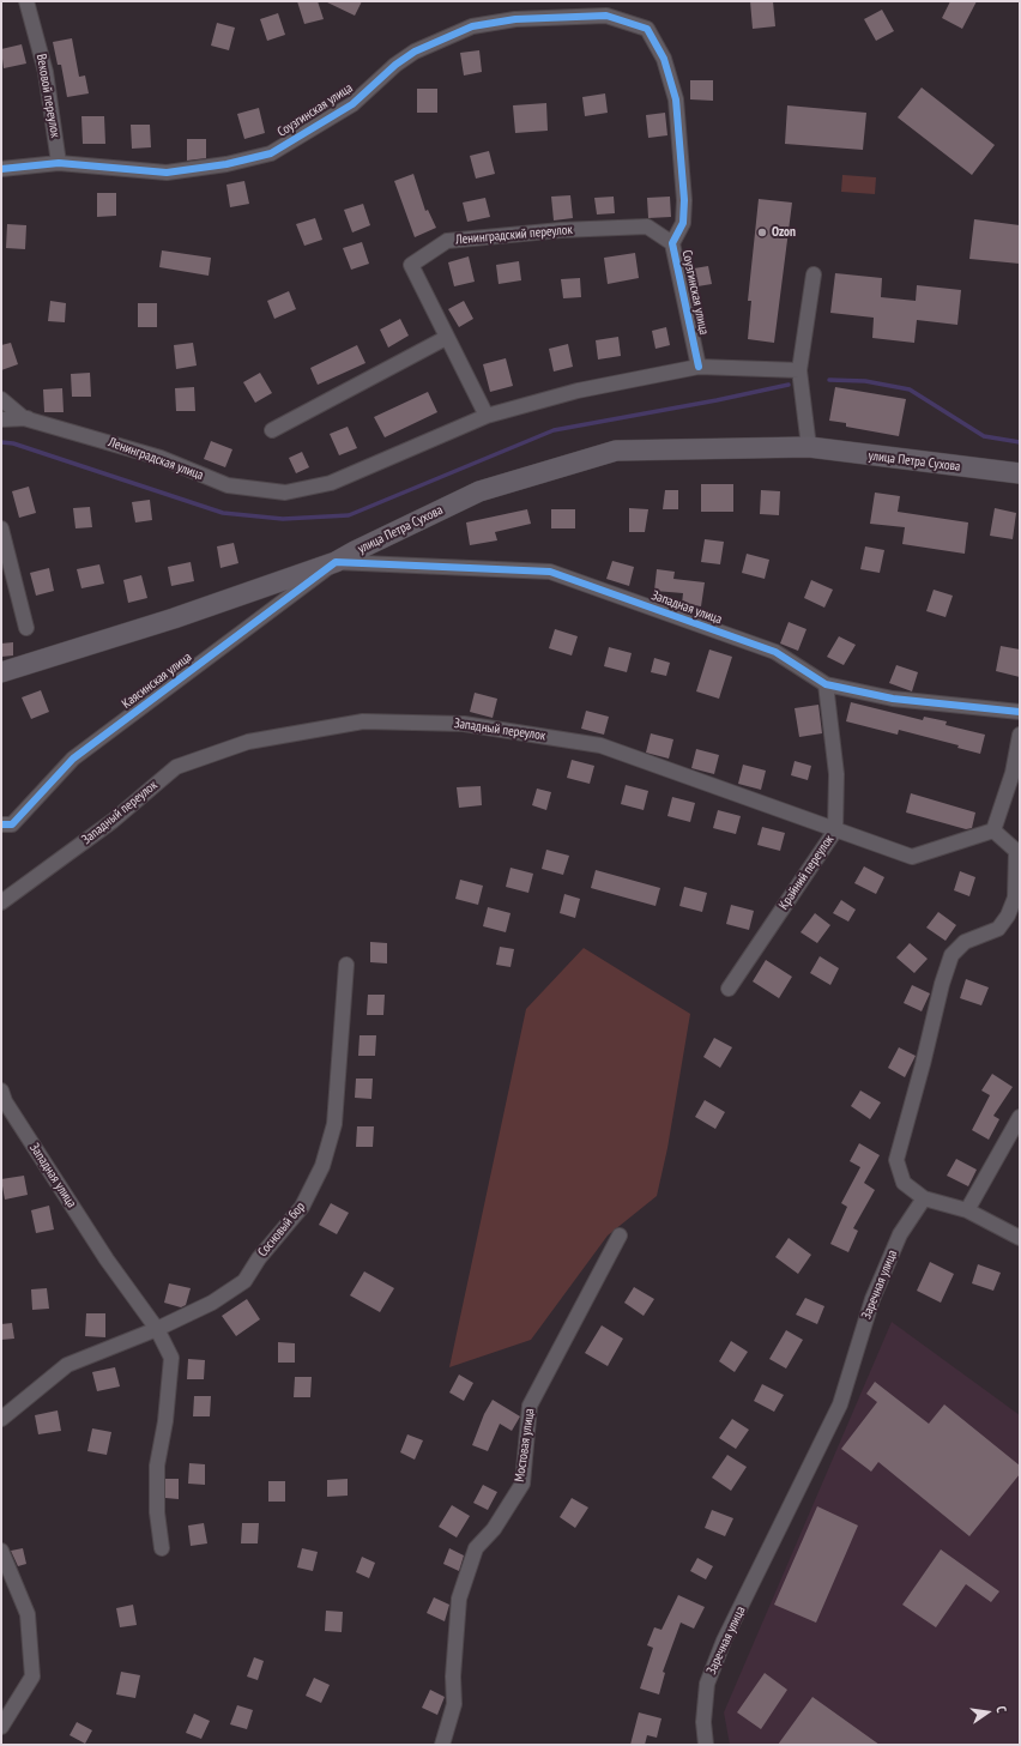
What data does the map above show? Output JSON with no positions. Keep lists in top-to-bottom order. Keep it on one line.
{"streets":{"street":["Вековой переулок","Соузгинская улица","Ленинградский переулок","Ленинградская улица","улица Петра Сухова","Западная улица","Каясинская улица","Западный переулок","Крайний переулок","Сосновый бор","Заречная улица","Мостовая улица"]},"crossings":[["Вековой переулок","Соузгинская улица"],["Соузгинская улица","Ленинградский переулок"],["Ленинградский переулок","Ленинградская улица"],["улица Петра Сухова","Западная улица"],["улица Петра Сухова","Каясинская улица"],["Западная улица","Каясинская улица"],["Западная улица","Крайний переулок"],["Западная улица","Сосновый бор"],["Западный переулок","Крайний переулок"]],"places":["Ozon"],"north":"right"}
